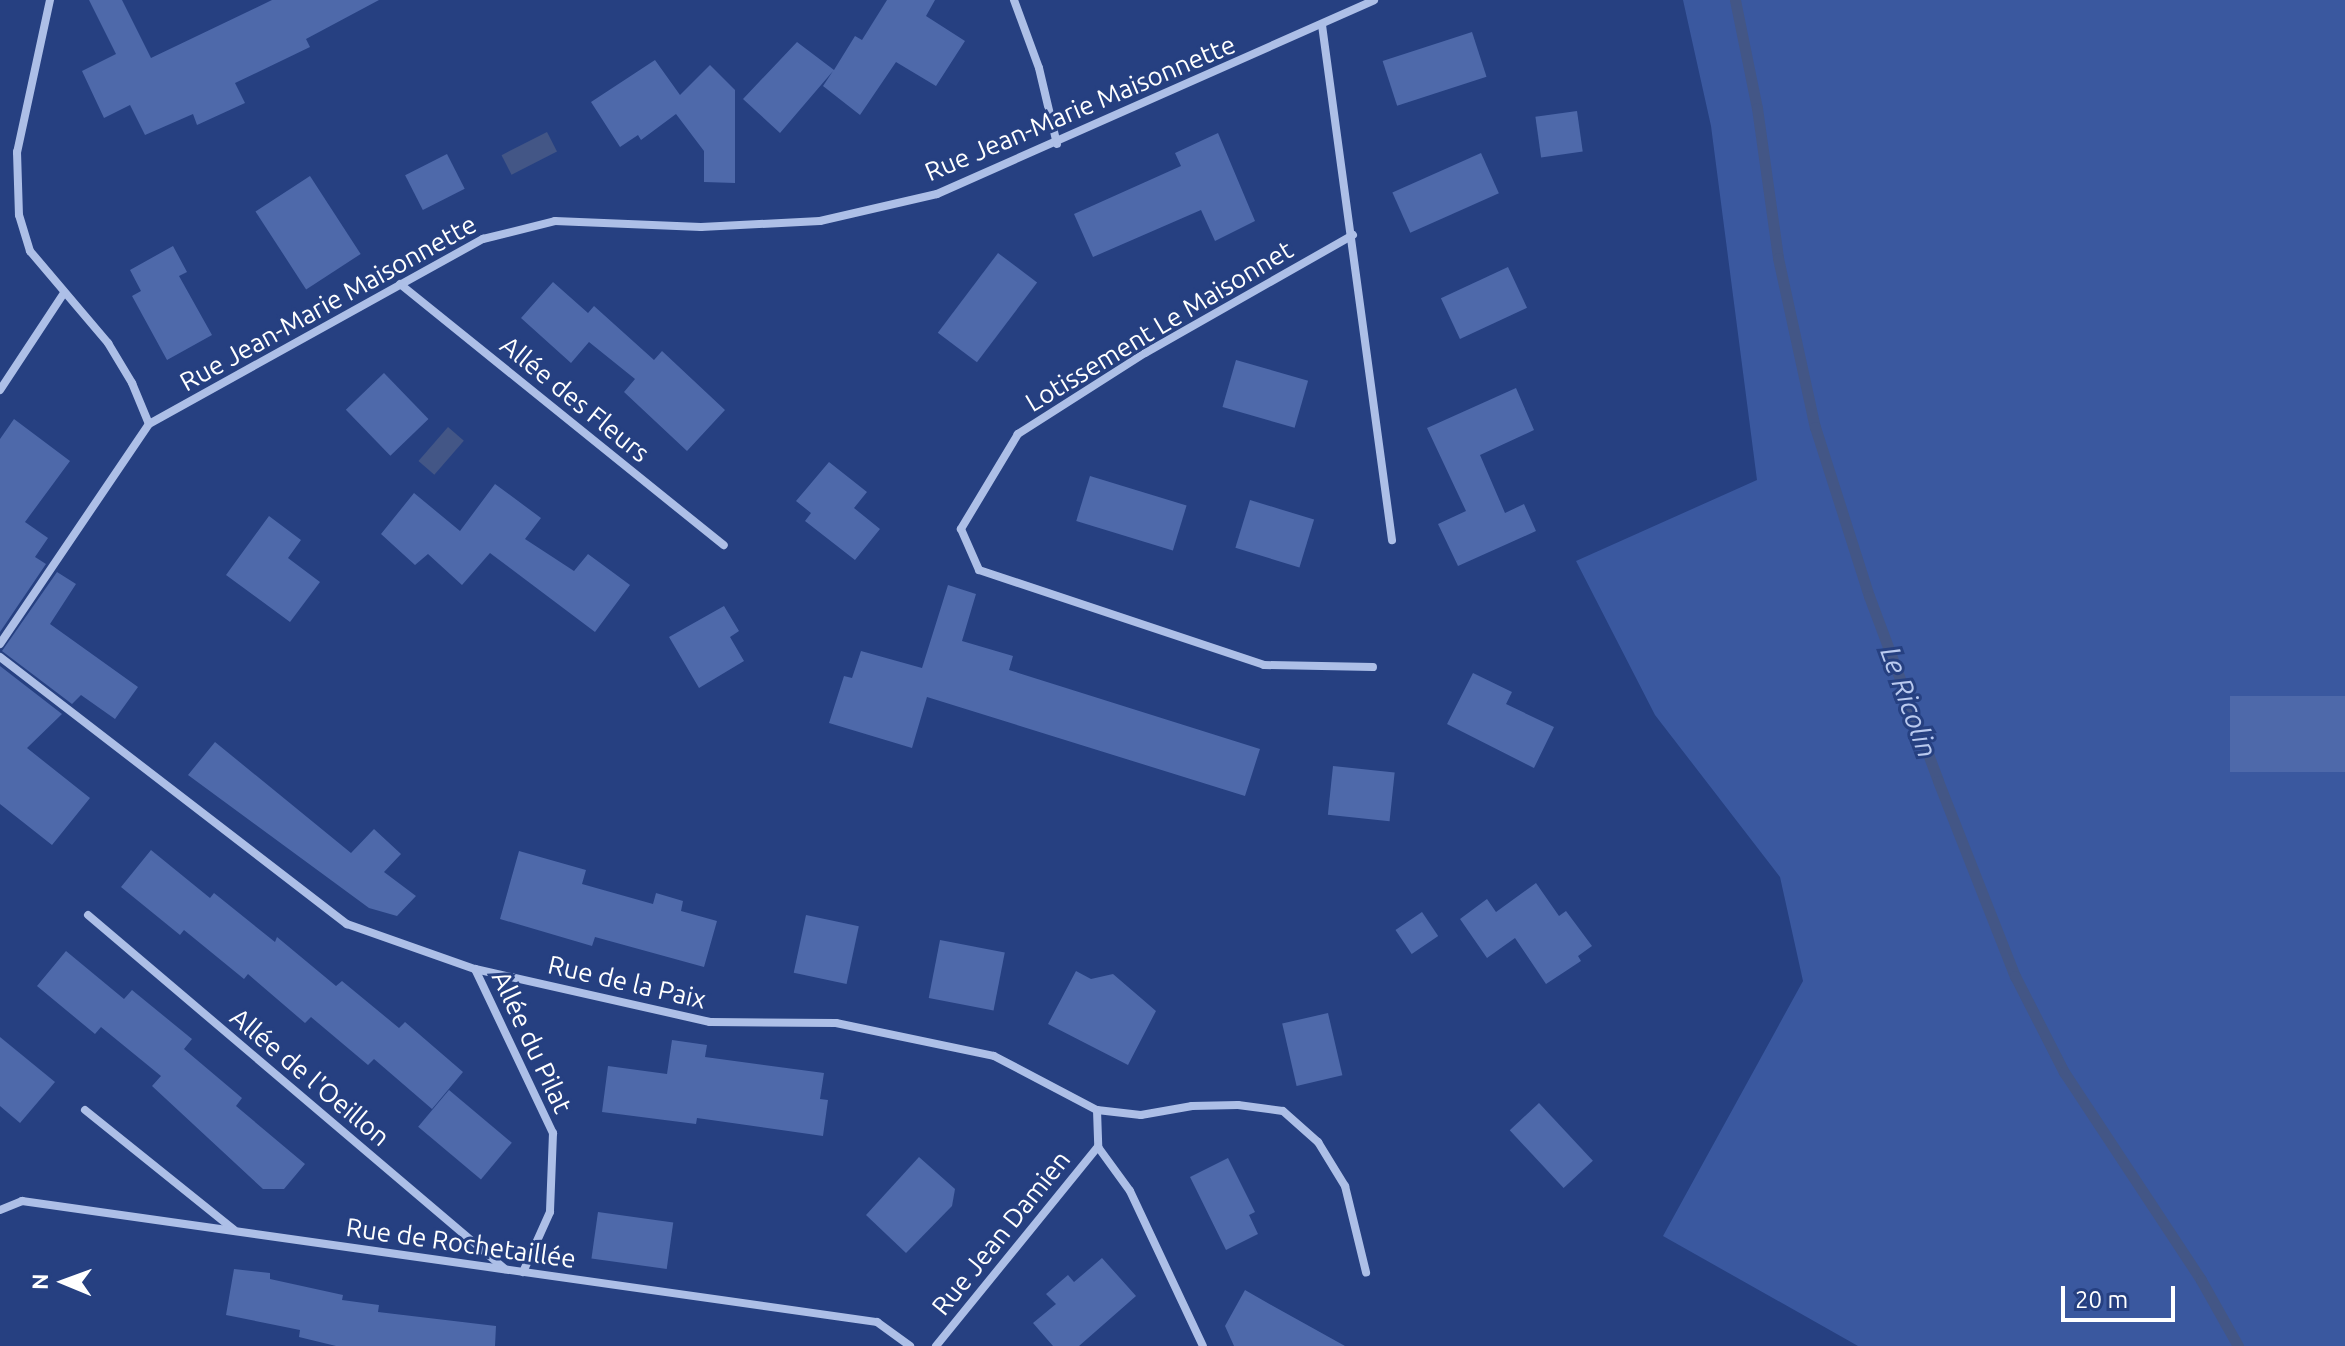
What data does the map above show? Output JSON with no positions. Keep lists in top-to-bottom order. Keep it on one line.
{"streets":{"street":["Rue Jean-Marie Maisonnette","Lotissement Le Maisonnet","Allée des Fleurs","Rue de la Paix","Allée du Pilat","Allée de l'Oeillon","Rue Jean Damien","Rue de Rochetaillée"]},"crossings":[["Rue Jean-Marie Maisonnette","Allée des Fleurs"],["Rue de la Paix","Allée du Pilat"],["Rue de la Paix","Rue Jean Damien"],["Allée du Pilat","Rue de Rochetaillée"],["Allée de l'Oeillon","Rue de Rochetaillée"]],"water":["Le Ricolin"],"scale_bar":"20 m","north":"left"}
